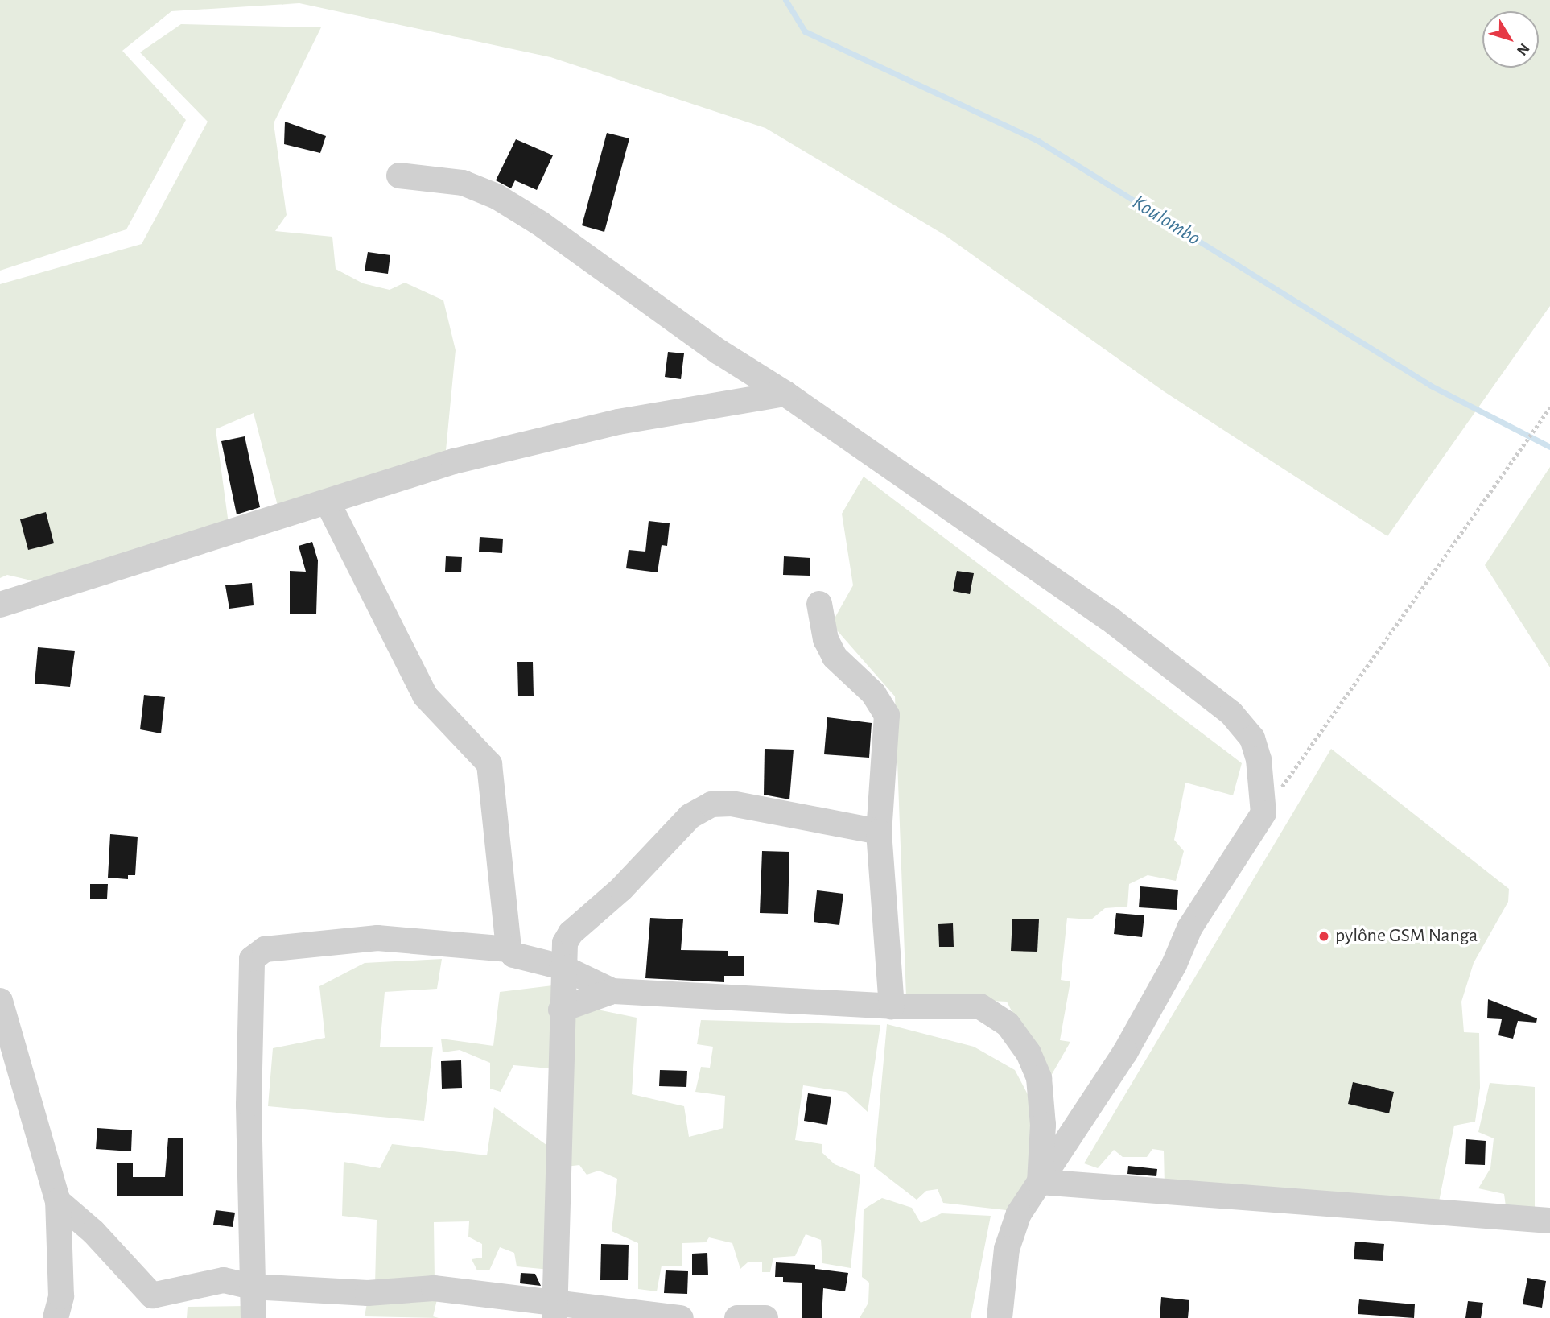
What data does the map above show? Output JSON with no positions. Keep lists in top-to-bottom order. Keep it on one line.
{"water":["Koulombo"],"places":["pylône GSM Nanga"],"north":"bottom right"}
